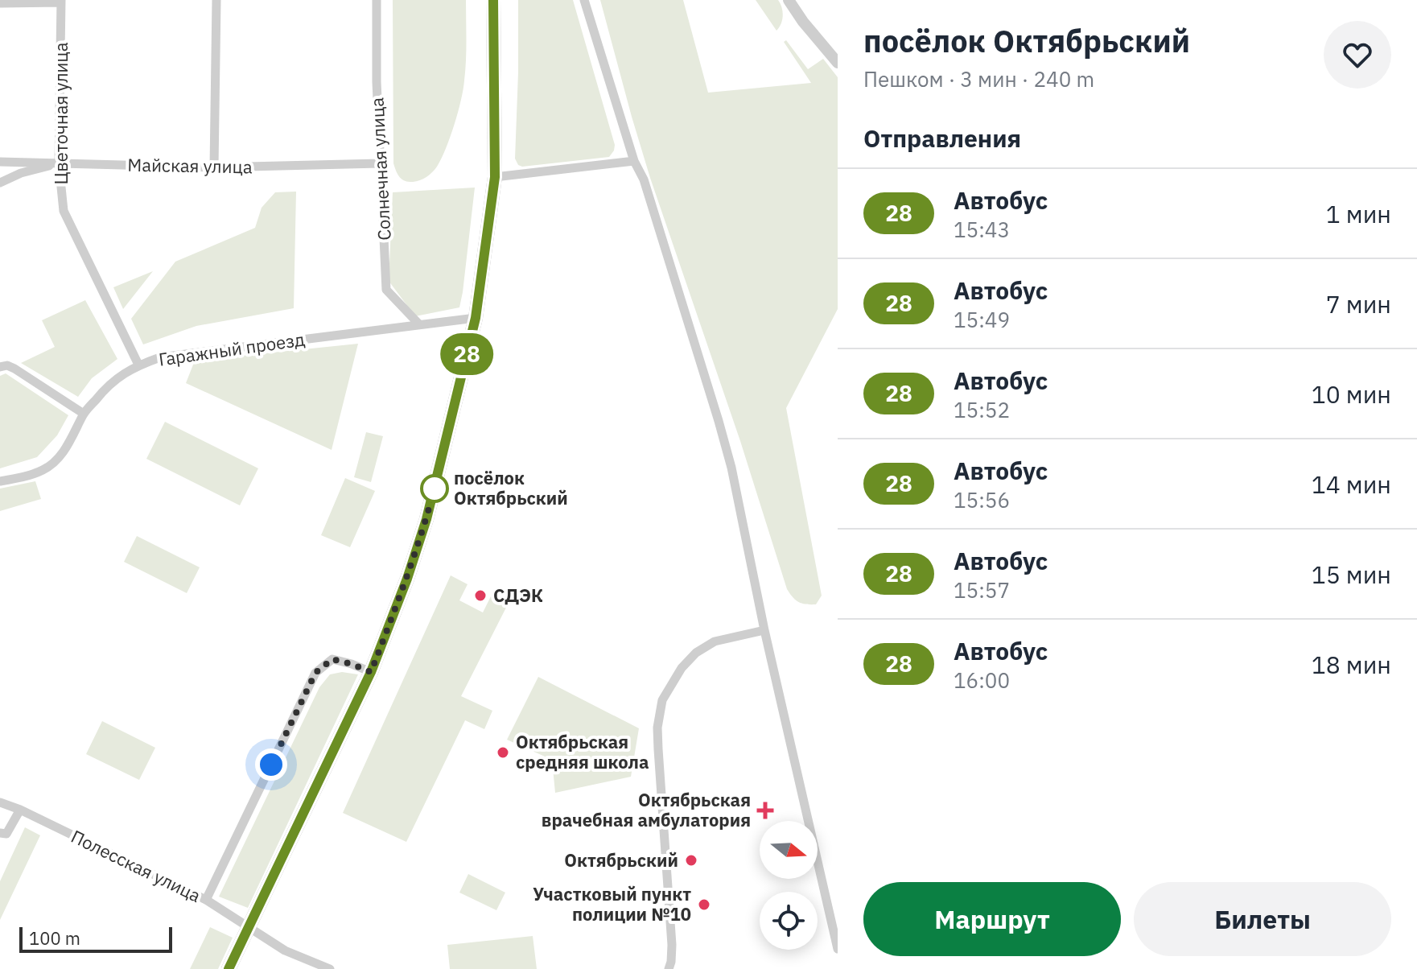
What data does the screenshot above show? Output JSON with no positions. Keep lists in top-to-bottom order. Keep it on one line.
{"streets":{"street":["Цветочная улица","Майская улица","Солнечная улица","Гаражный проезд","Полесская улица"]},"crossings":[["Цветочная улица","Майская улица"],["Цветочная улица","Гаражный проезд"],["Майская улица","Солнечная улица"],["Солнечная улица","Гаражный проезд"]],"places":{"other":["посёлок Октябрьский","СДЭК","Октябрьская средняя школа","Октябрьский","Участковый пункт полиции №10"],"health":["Октябрьская врачебная амбулатория"]},"lines":["bus line 28"],"scale_bar":"100 m","north":"right","page":{"on_map":"28","heading":[["посёлок Октябрьский","Пешком · 3 мин · 240 m"],"Отправления"],"list":[{"mark":"28","name":"Автобус","note":"15:43","value":"1 мин"},{"mark":"28","name":"Автобус","note":"15:49","value":"7 мин"},{"mark":"28","name":"Автобус","note":"15:52","value":"10 мин"},{"mark":"28","name":"Автобус","note":"15:56","value":"14 мин"},{"mark":"28","name":"Автобус","note":"15:57","value":"15 мин"},{"mark":"28","name":"Автобус","note":"16:00","value":"18 мин"}],"buttons":["Маршрут","Билеты"],"scale":"100 m"}}
